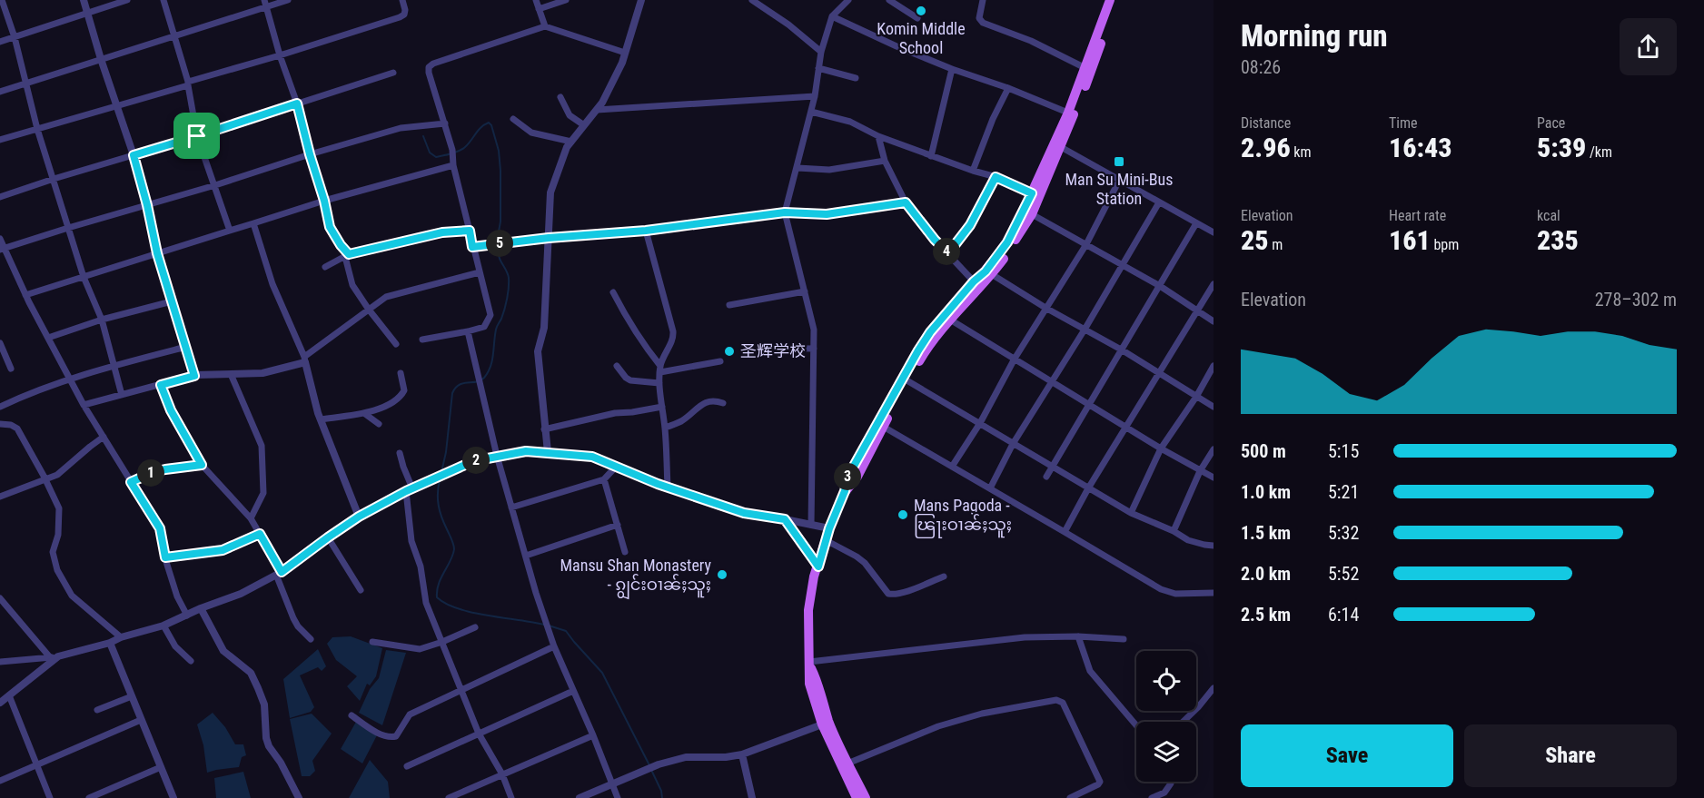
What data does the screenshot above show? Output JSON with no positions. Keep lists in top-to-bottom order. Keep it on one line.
{"places":{"other":["Komin Middle School","圣辉学校","Mans Pagoda - ၽြႃးဝၢၼ်ႈသူႈ","Mansu Shan Monastery - ၵျွင်းဝၢၼ်ႈသူႈ"],"transit":["Man Su Mini-Bus Station"]},"page":{"heading":["Morning run","08:26"],"stats":[["Distance","2.96 km"],["Time","16:43"],["Pace","5:39 /km"],["Elevation","25 m"],["Heart rate","161 bpm"],["kcal","235"]],"pins":["5","4","2","1","3"],"chart":["Elevation","278–302 m"],"list":[{"name":"500 m","note":"5:15"},{"name":"1.0 km","note":"5:21"},{"name":"1.5 km","note":"5:32"},{"name":"2.0 km","note":"5:52"},{"name":"2.5 km","note":"6:14"}],"buttons":["Save","Share"]}}
